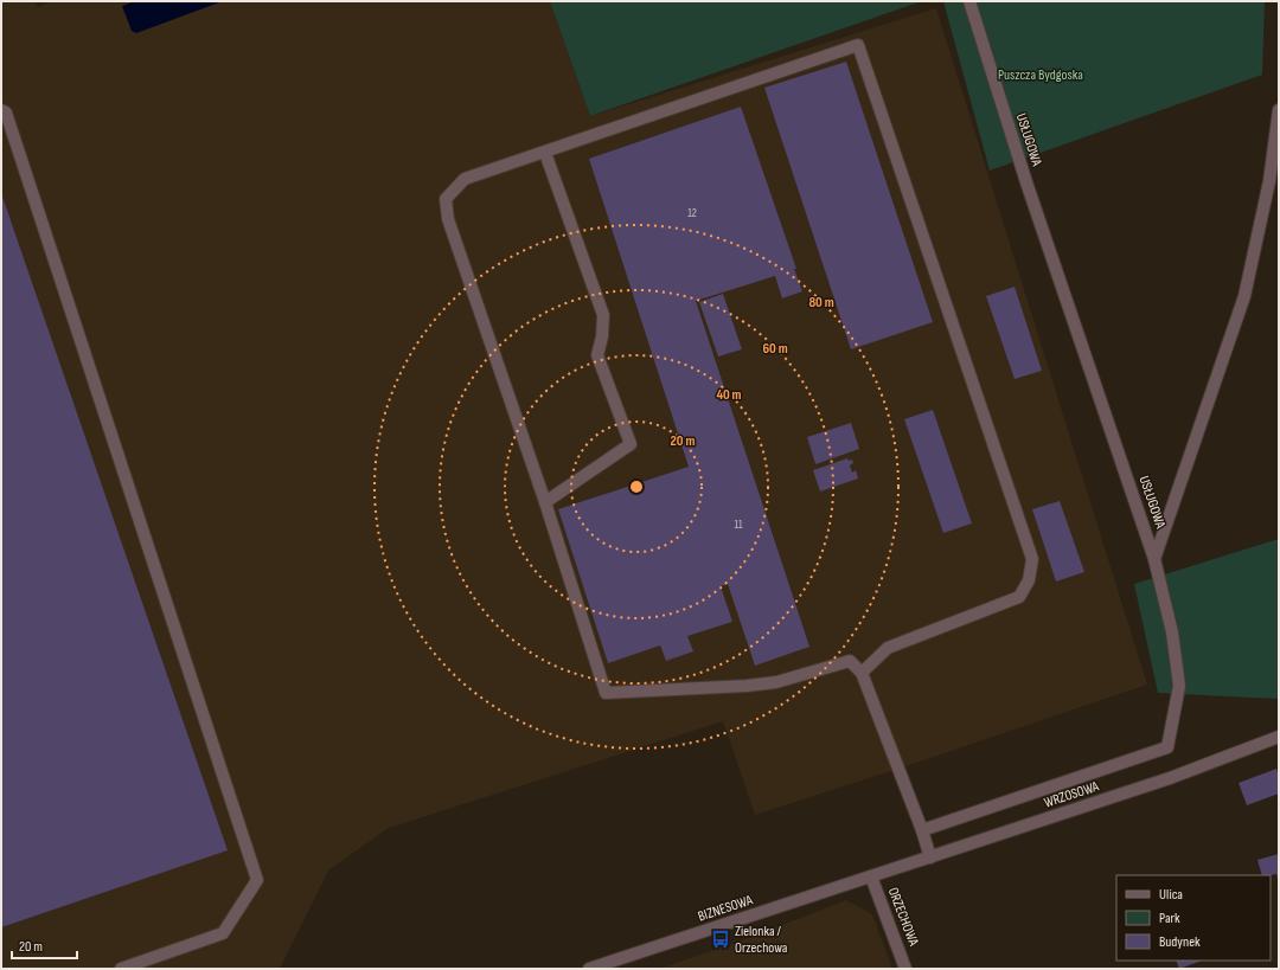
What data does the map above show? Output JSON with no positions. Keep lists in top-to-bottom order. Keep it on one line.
{"streets":{"street":["USŁUGOWA","WRZOSOWA","BIZNESOWA","ORZECHOWA"]},"crossings":[["WRZOSOWA","BIZNESOWA"],["WRZOSOWA","ORZECHOWA"],["BIZNESOWA","ORZECHOWA"]],"parks":["Puszcza Bydgoska"],"places":{"bus stop":["Zielonka / Orzechowa"]},"house_numbers":["12","11"],"legend":["Ulica","Park","Budynek"],"scale_bar":"20 m","rings":["80 m","60 m","40 m","20 m"]}
